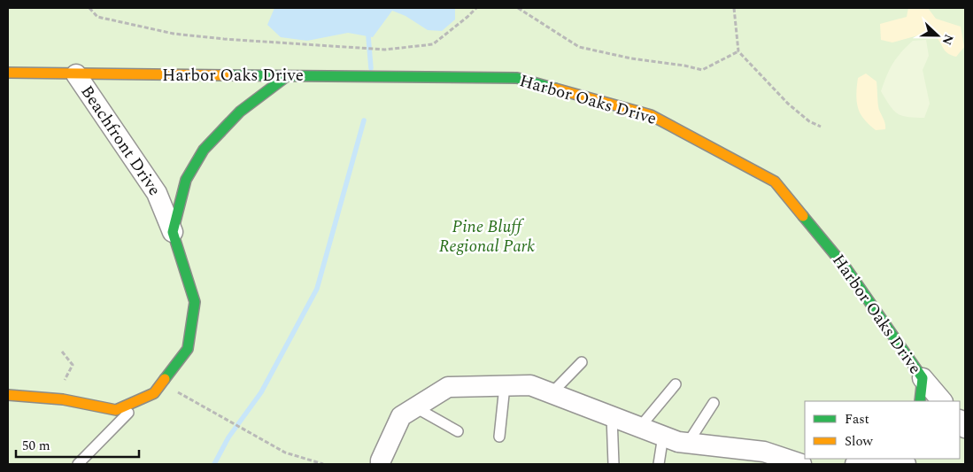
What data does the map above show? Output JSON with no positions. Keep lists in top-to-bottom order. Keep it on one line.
{"streets":{"street":["Harbor Oaks Drive","Beachfront Drive"]},"crossings":[["Harbor Oaks Drive","Beachfront Drive"]],"parks":["Pine Bluff Regional Park"],"legend":["Fast","Slow"],"scale_bar":"50 m","north":"right"}
